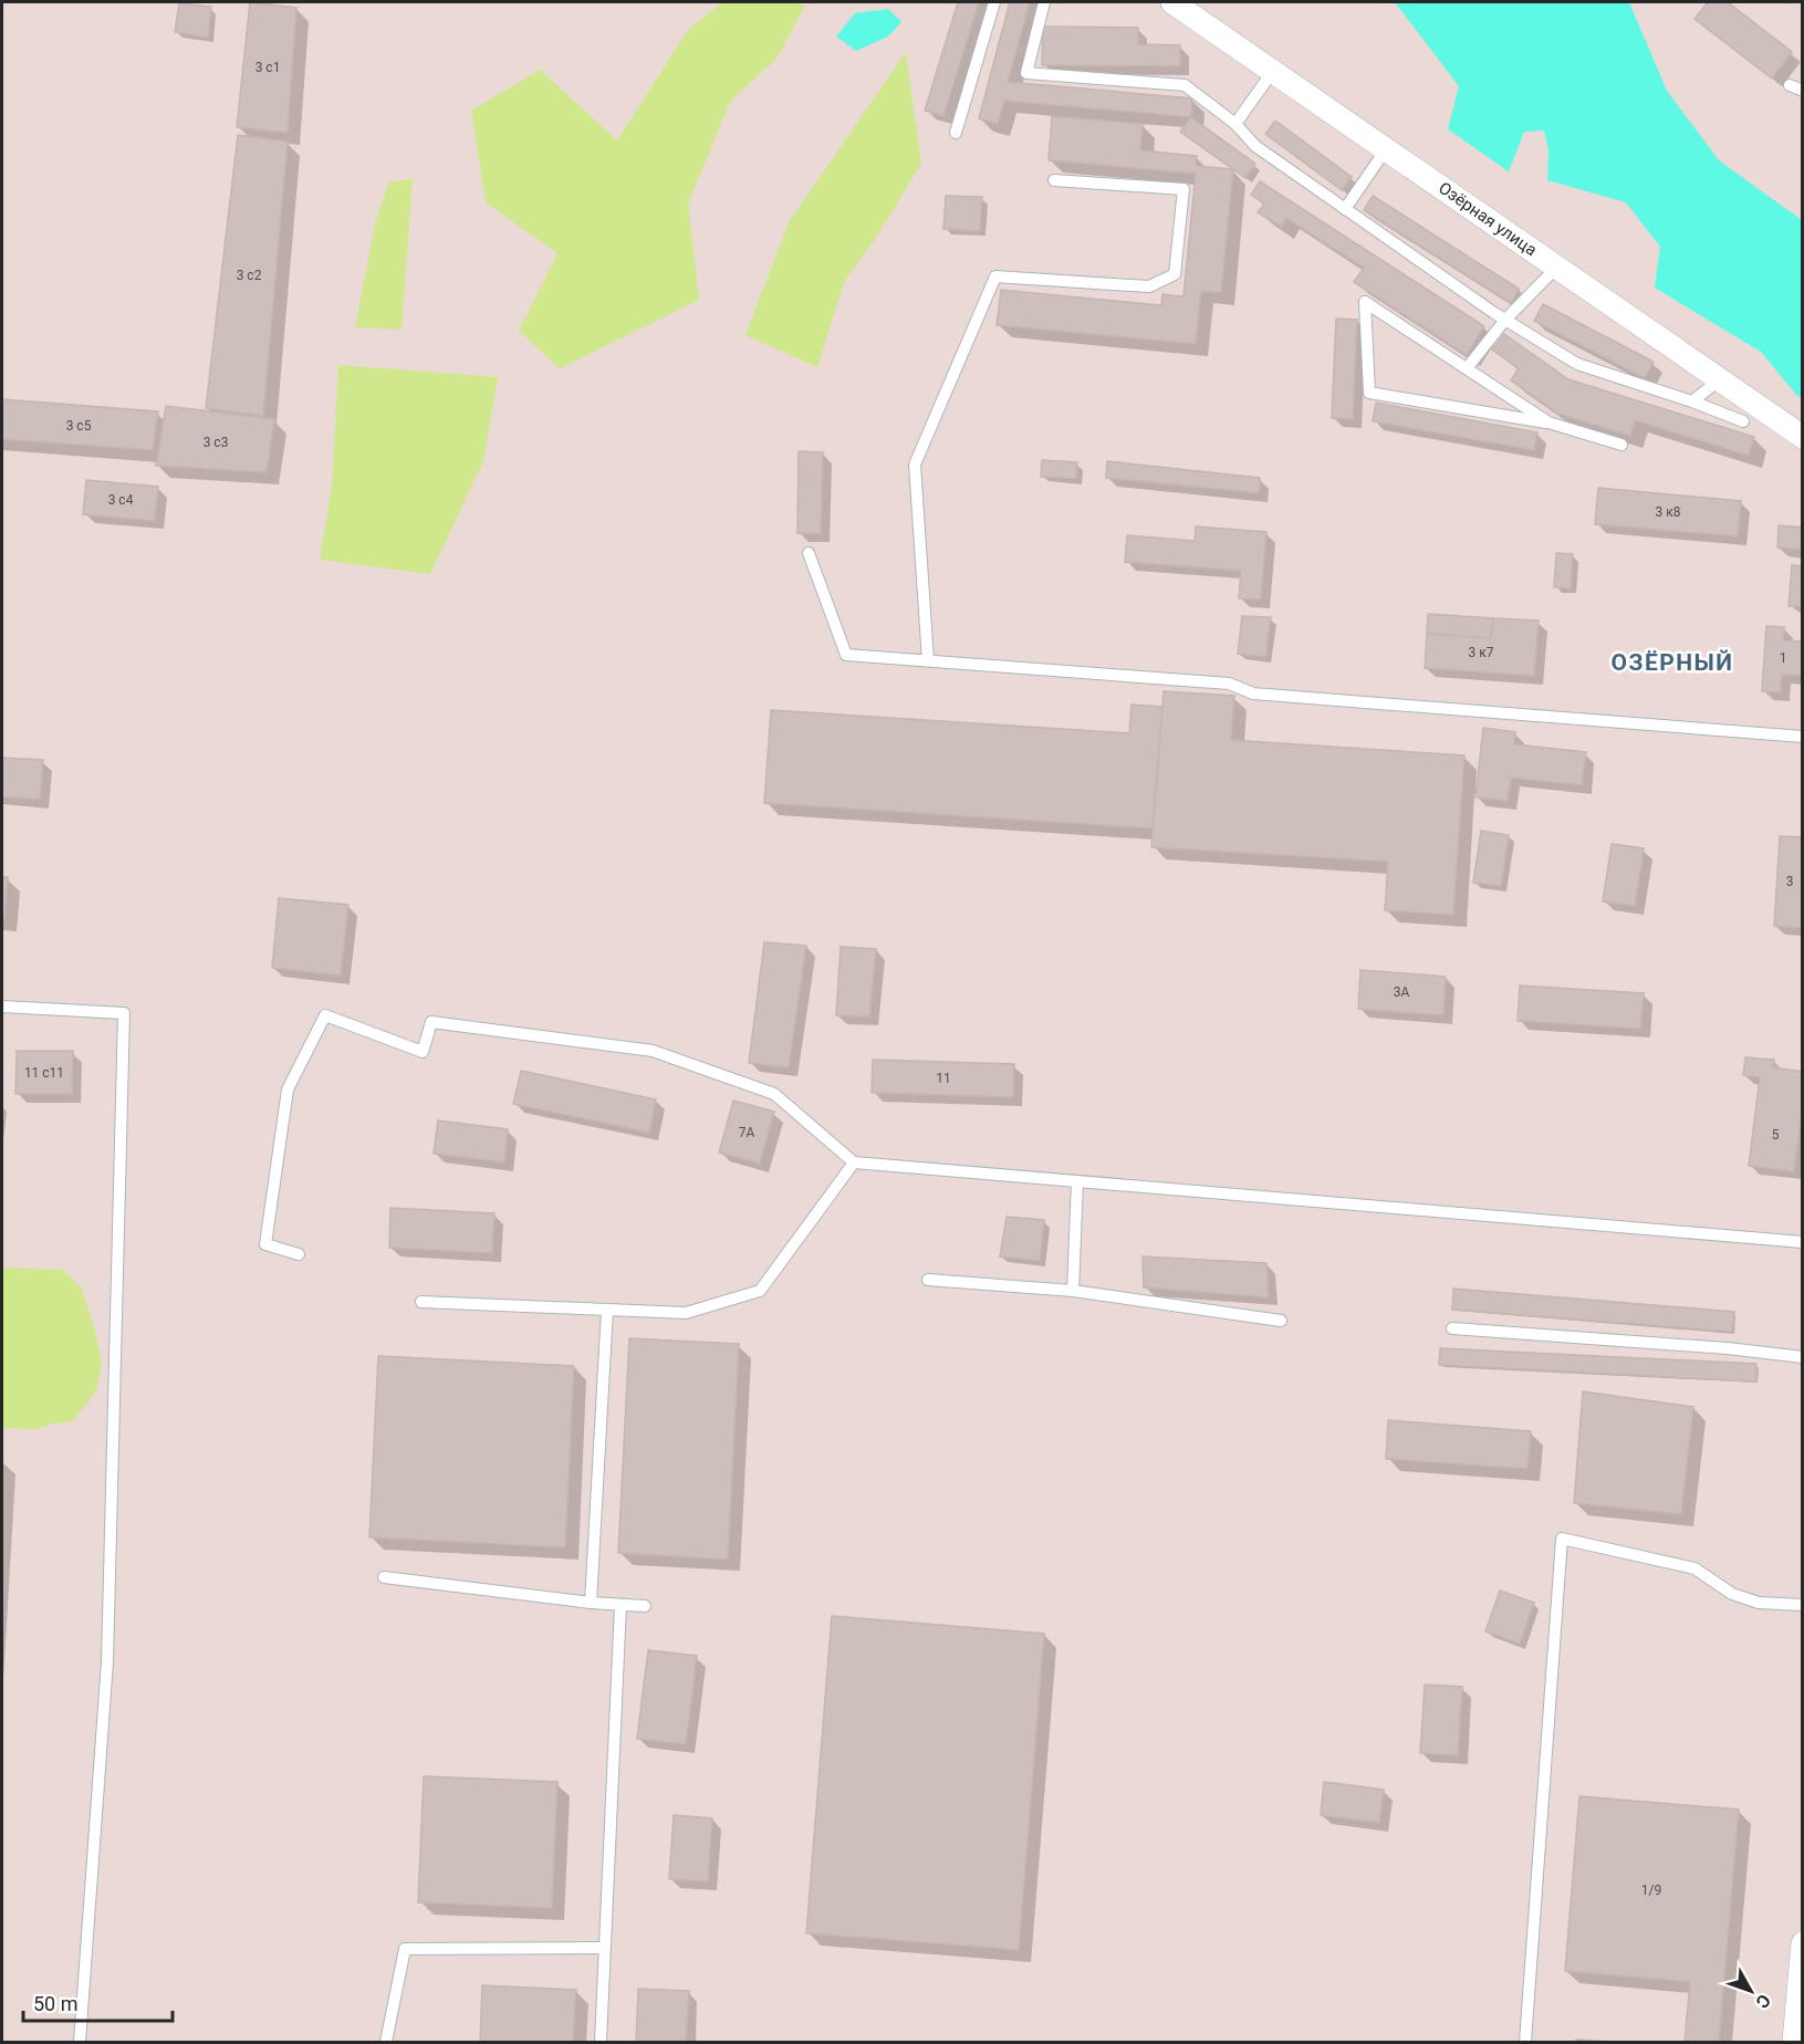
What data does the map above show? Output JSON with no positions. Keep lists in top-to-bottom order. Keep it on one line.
{"streets":{"street":["Озёрная улица"]},"districts":["ОЗЁРНЫЙ"],"house_numbers":["3 с1","3 с2","3 с5","3 с3","3 с4","3 к8","3 к7","1","3","3А","11 с11","11","7А","5","1/9"],"scale_bar":"50 m","north":"bottom right"}
